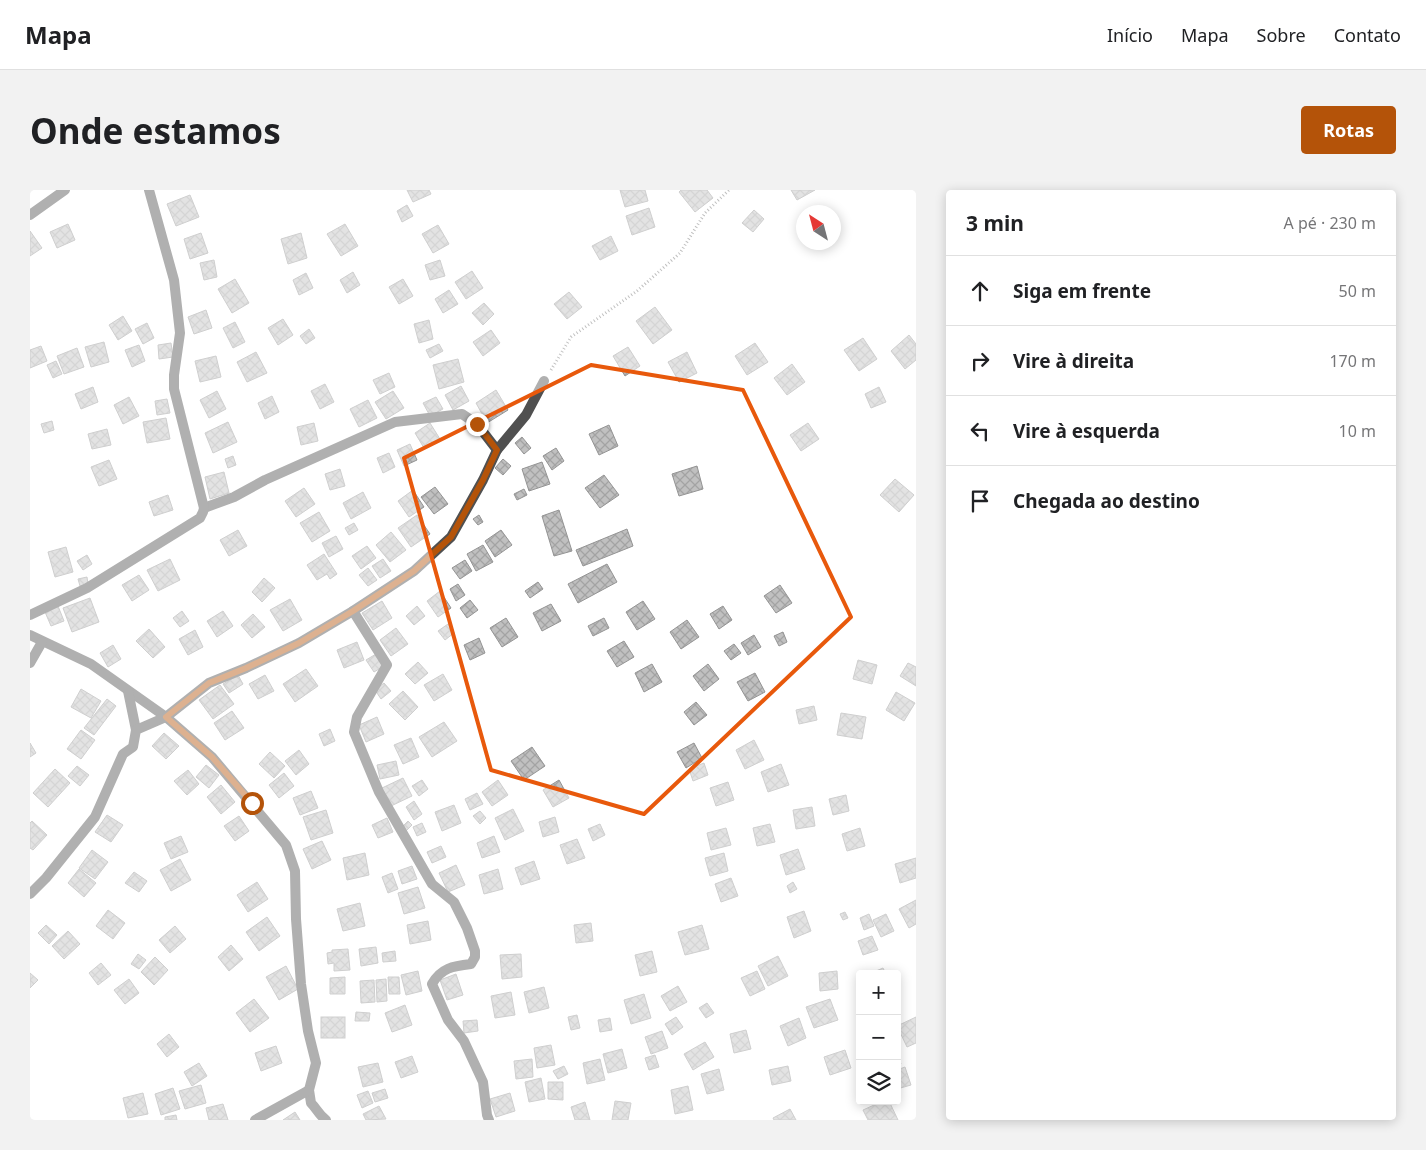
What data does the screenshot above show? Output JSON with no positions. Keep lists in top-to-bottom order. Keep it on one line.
{"north":"top left","page":{"header":"Mapa","nav":["Início","Mapa","Sobre","Contato"],"buttons":"Rotas","title":"Onde estamos","heading":["3 min","A pé · 230 m"],"list":[["Siga em frente","50 m"],["Vire à direita","170 m"],["Vire à esquerda","10 m"],"Chegada ao destino"],"map_buttons":["+","−"]}}
